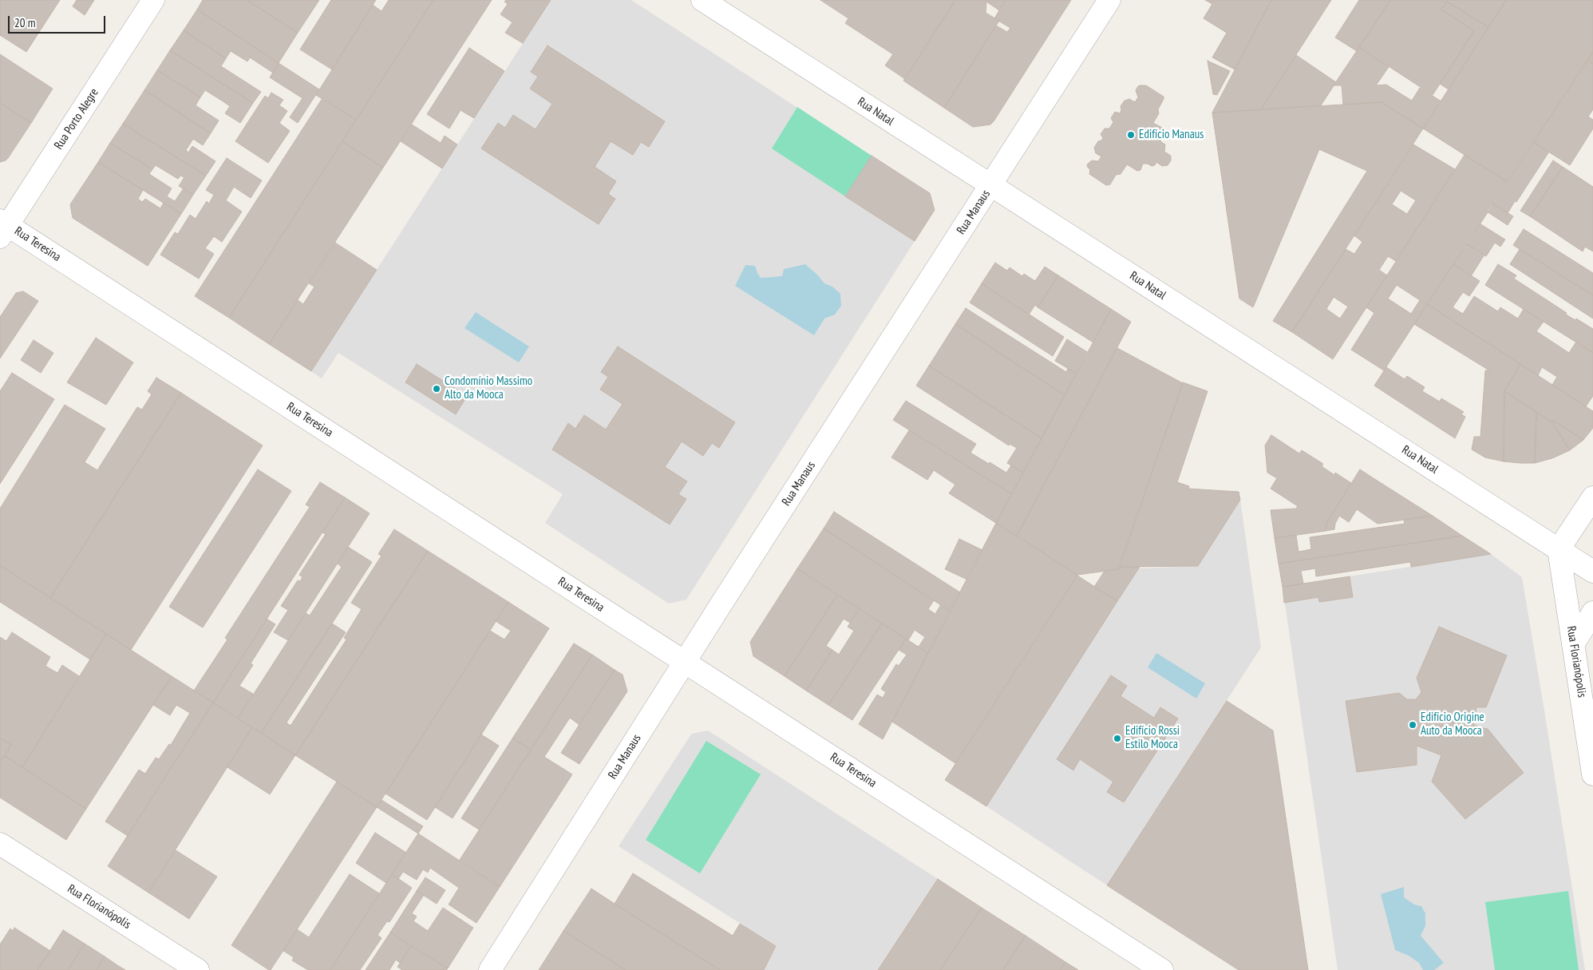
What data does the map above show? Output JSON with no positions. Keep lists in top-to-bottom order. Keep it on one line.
{"streets":{"street":["Rua Natal","Rua Porto Alegre","Rua Manaus","Rua Teresina","Rua Florianópolis"]},"crossings":[["Rua Natal","Rua Manaus"],["Rua Natal","Rua Florianópolis"],["Rua Porto Alegre","Rua Teresina"],["Rua Manaus","Rua Teresina"]],"places":["Edifício Manaus","Condomínio Massimo Alto da Mooca","Edifício Origine Auto da Mooca","Edifício Rossi Estilo Mooca"],"scale_bar":"20 m"}
